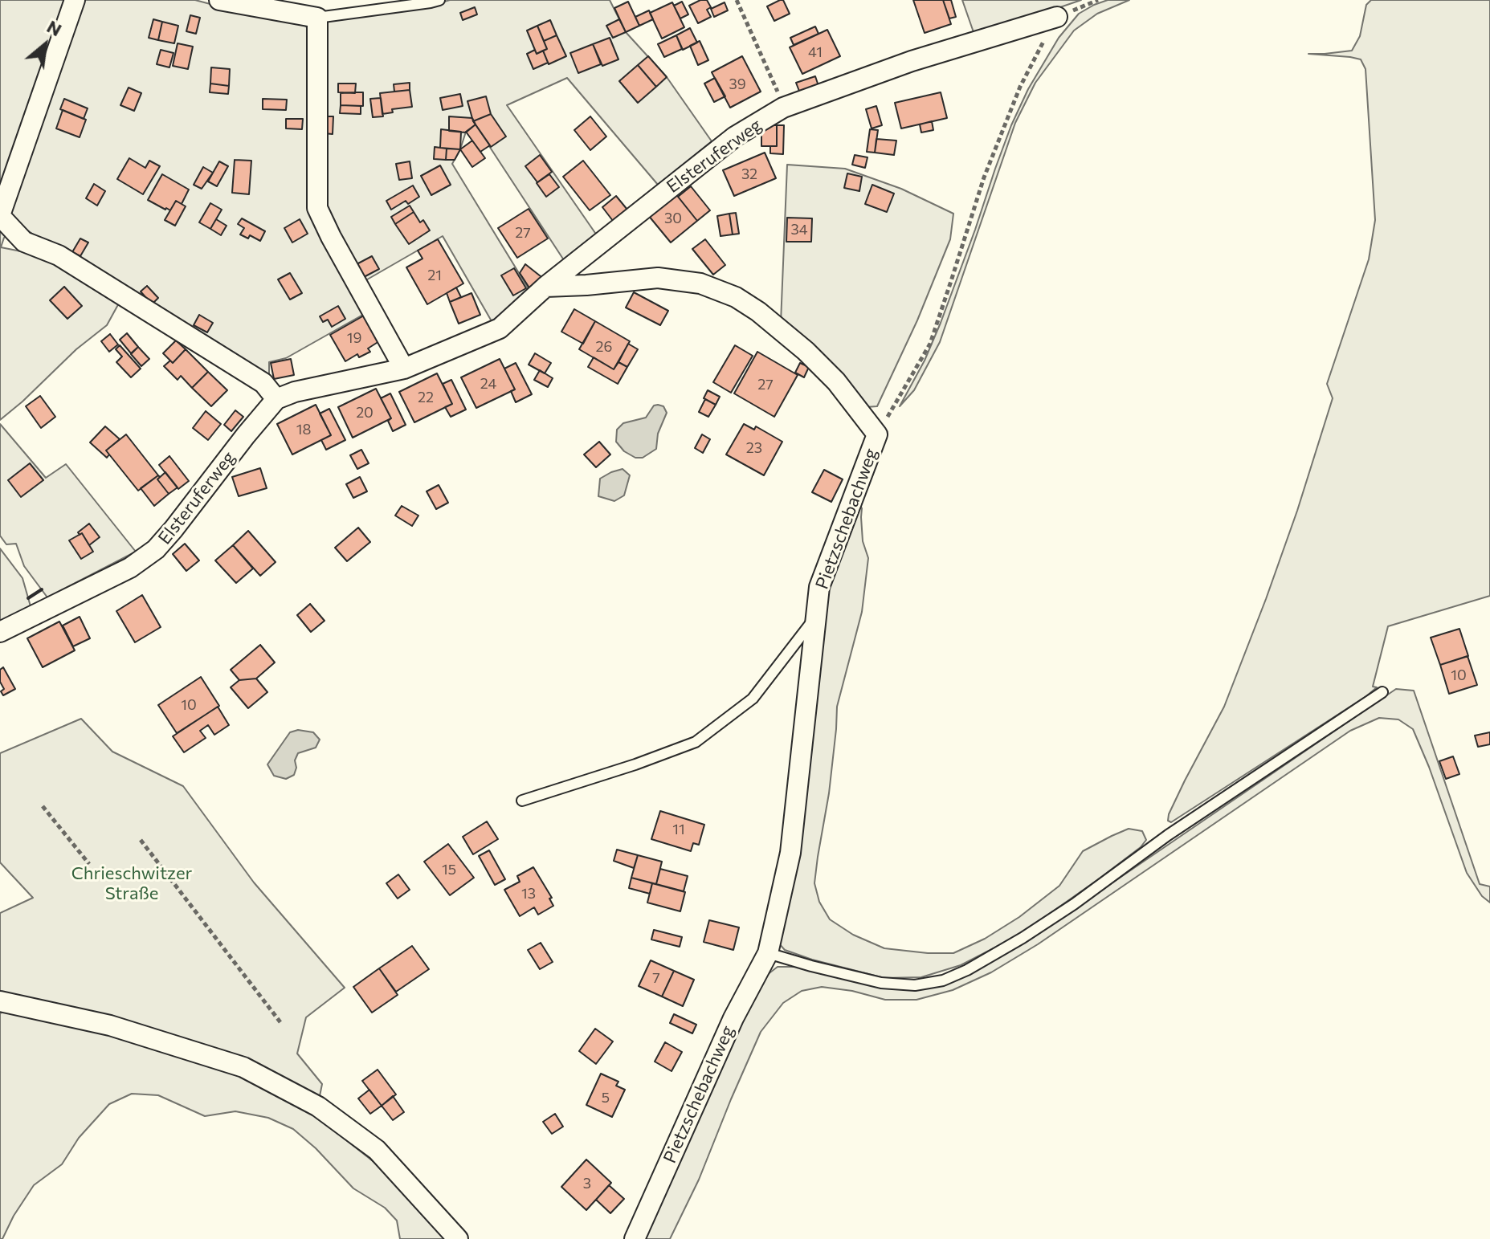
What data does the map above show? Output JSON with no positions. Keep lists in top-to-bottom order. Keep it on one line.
{"streets":{"street":["Elsteruferweg","Pietzschebachweg"]},"crossings":[["Elsteruferweg","Pietzschebachweg"]],"parks":["Chrieschwitzer Straße"],"house_numbers":["41","39","32","30","34","27","21","19","26","24","27","22","20","18","23","10","10","11","15","13","7","5","3"],"north":"top right"}
